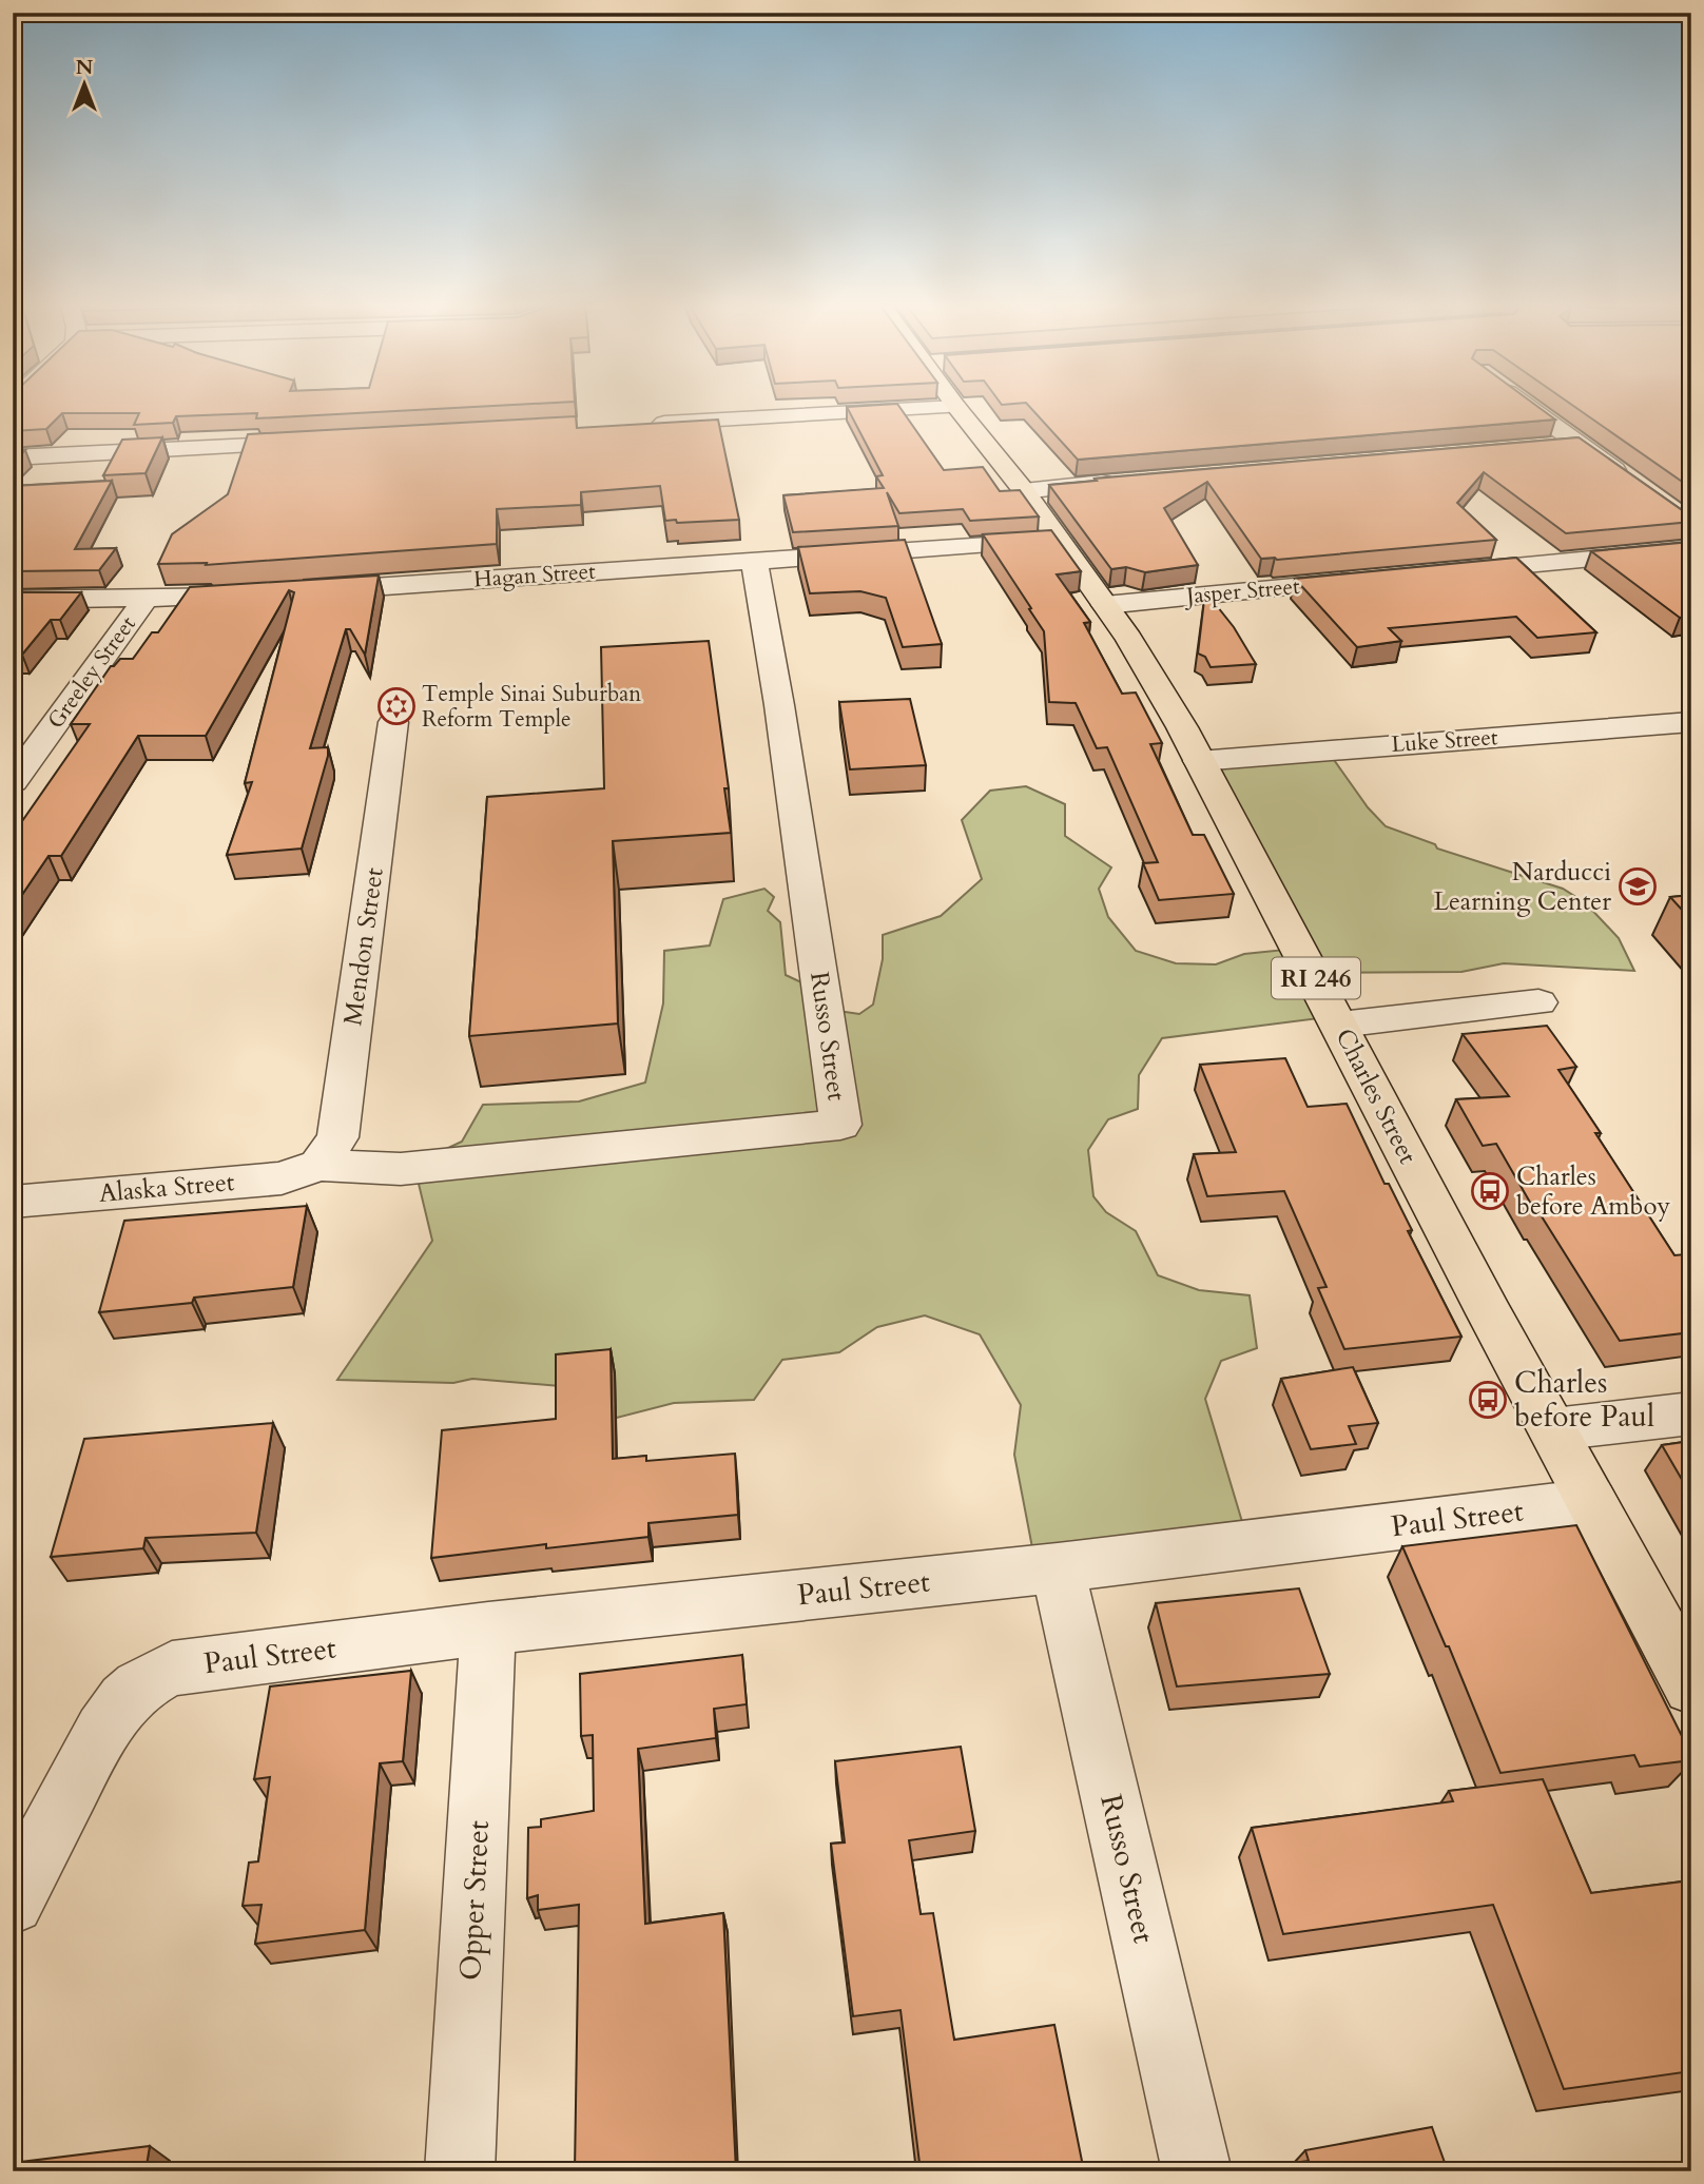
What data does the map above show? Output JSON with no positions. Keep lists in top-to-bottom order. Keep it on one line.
{"streets":{"main road":["RI 246","Charles Street"],"street":["Hagan Street","Jasper Street","Greeley Street","Luke Street","Mendon Street","Russo Street","Alaska Street","Paul Street","Opper Street"]},"crossings":[["Hagan Street","Russo Street"],["Hagan Street","Charles Street"],["Jasper Street","Charles Street"],["Luke Street","Charles Street"],["Mendon Street","Russo Street"],["Mendon Street","Alaska Street"],["Russo Street","Alaska Street"],["Russo Street","Paul Street"],["Charles Street","Paul Street"],["Paul Street","Opper Street"]],"places":{"synagogue":["Temple Sinai Suburban Reform Temple"],"school or university":["Narducci Learning Center"],"bus stop":["Charles before Amboy","Charles before Paul"]},"north":"top"}
